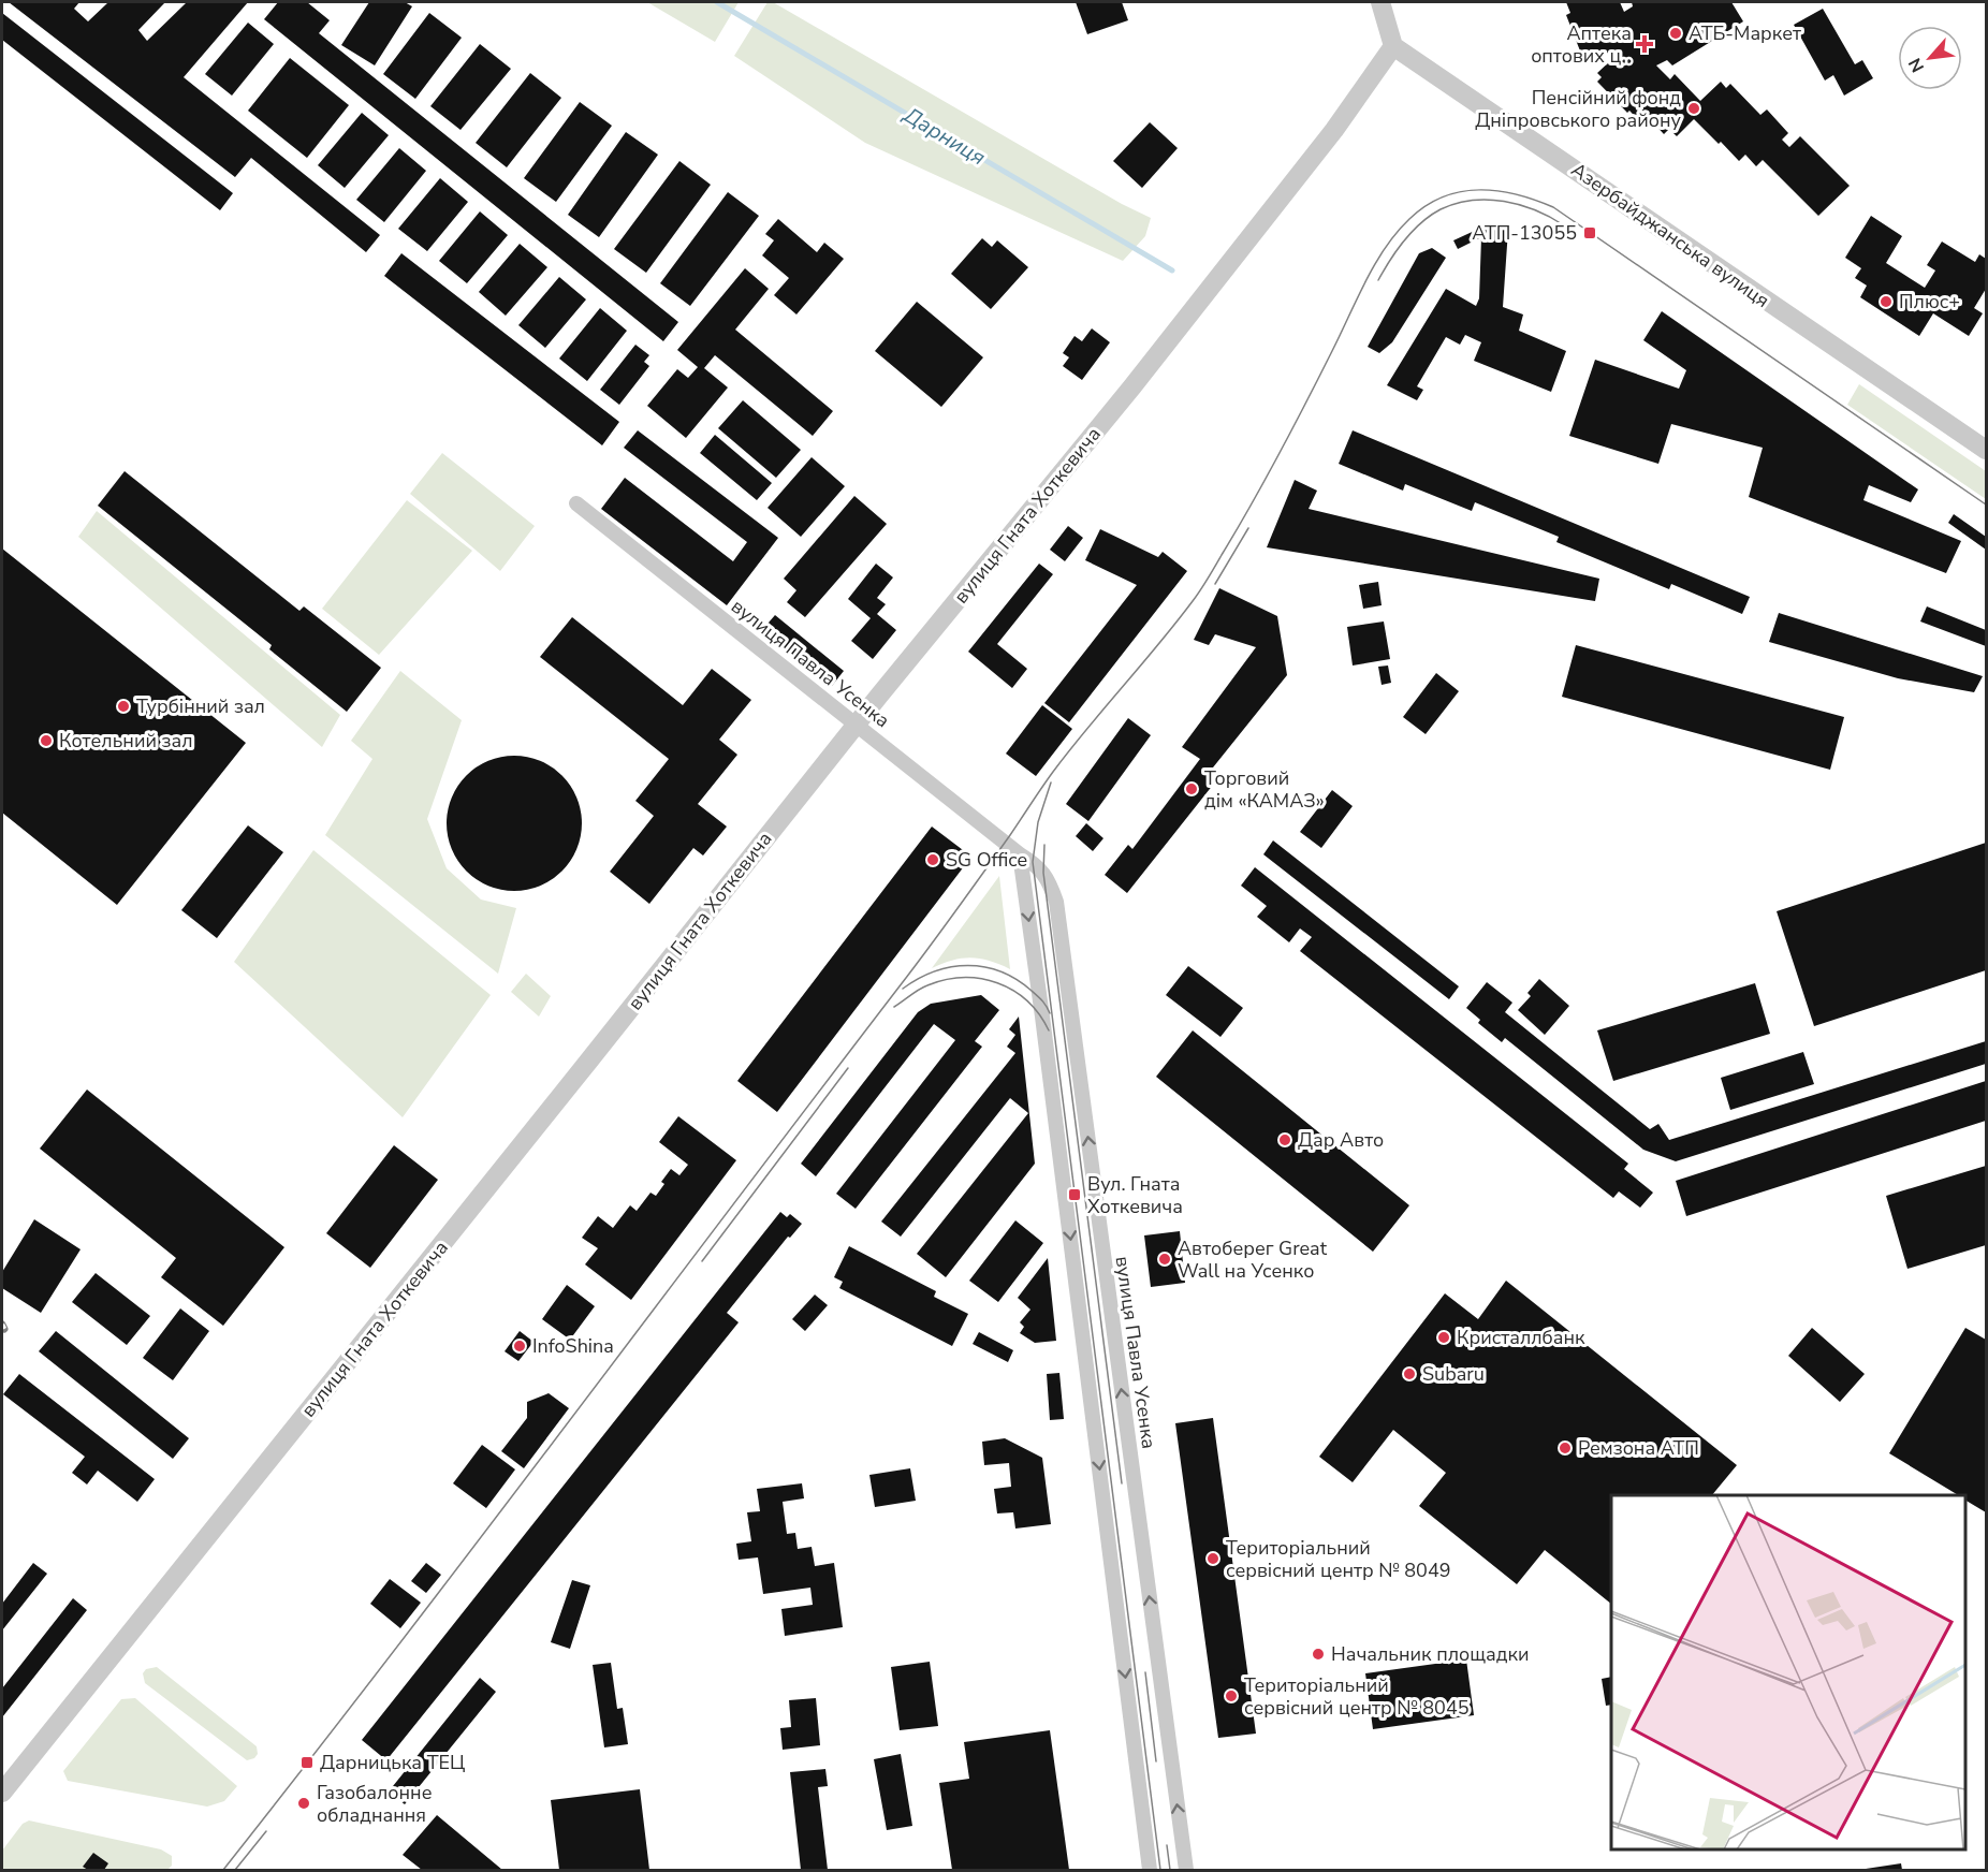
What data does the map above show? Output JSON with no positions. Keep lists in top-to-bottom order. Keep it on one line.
{"streets":{"street":["Азербайджанська вулиця","вулиця Гната Хоткевича","вулиця Павла Усенка"]},"crossings":[["Азербайджанська вулиця","вулиця Гната Хоткевича"],["вулиця Гната Хоткевича","вулиця Павла Усенка"]],"water":["Дарниця"],"places":{"other":["АТБ-Маркет","Пенсійний фонд Дніпровського району","Плюс+","Турбінний зал","Котельний зал","Торговий дім «КАМАЗ»","SG Office","Дар Авто","Автоберег Great Wall на Усенко","Кристаллбанк","InfoShina","Subaru","Ремзона АТП","Територіальний сервісний центр № 8049","Начальник площадки","Територіальний сервісний центр № 8045","Газобалонне обладнання"],"health":["Аптека оптових ц‥"],"transit":["АТП-13055","Вул. Гната Хоткевича","Дарницька ТЕЦ"]},"north":"bottom left"}
